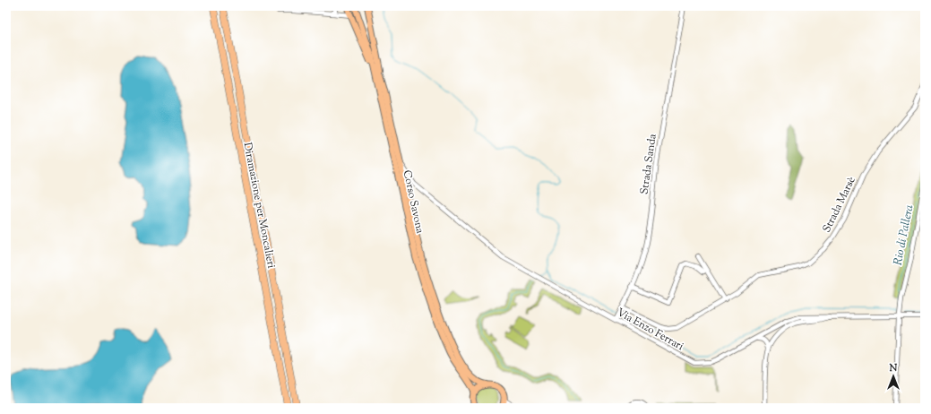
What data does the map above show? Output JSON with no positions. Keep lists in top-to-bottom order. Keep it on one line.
{"streets":{"highway":["Diramazione per Moncalieri"],"main road":["Corso Savona"],"street":["Strada Sanda","Strada Marsè","Via Enzo Ferrari"]},"crossings":[["Strada Sanda","Strada Marsè"],["Strada Sanda","Via Enzo Ferrari"],["Corso Savona","Via Enzo Ferrari"]],"water":["Rio di Pallera"],"north":"top"}
